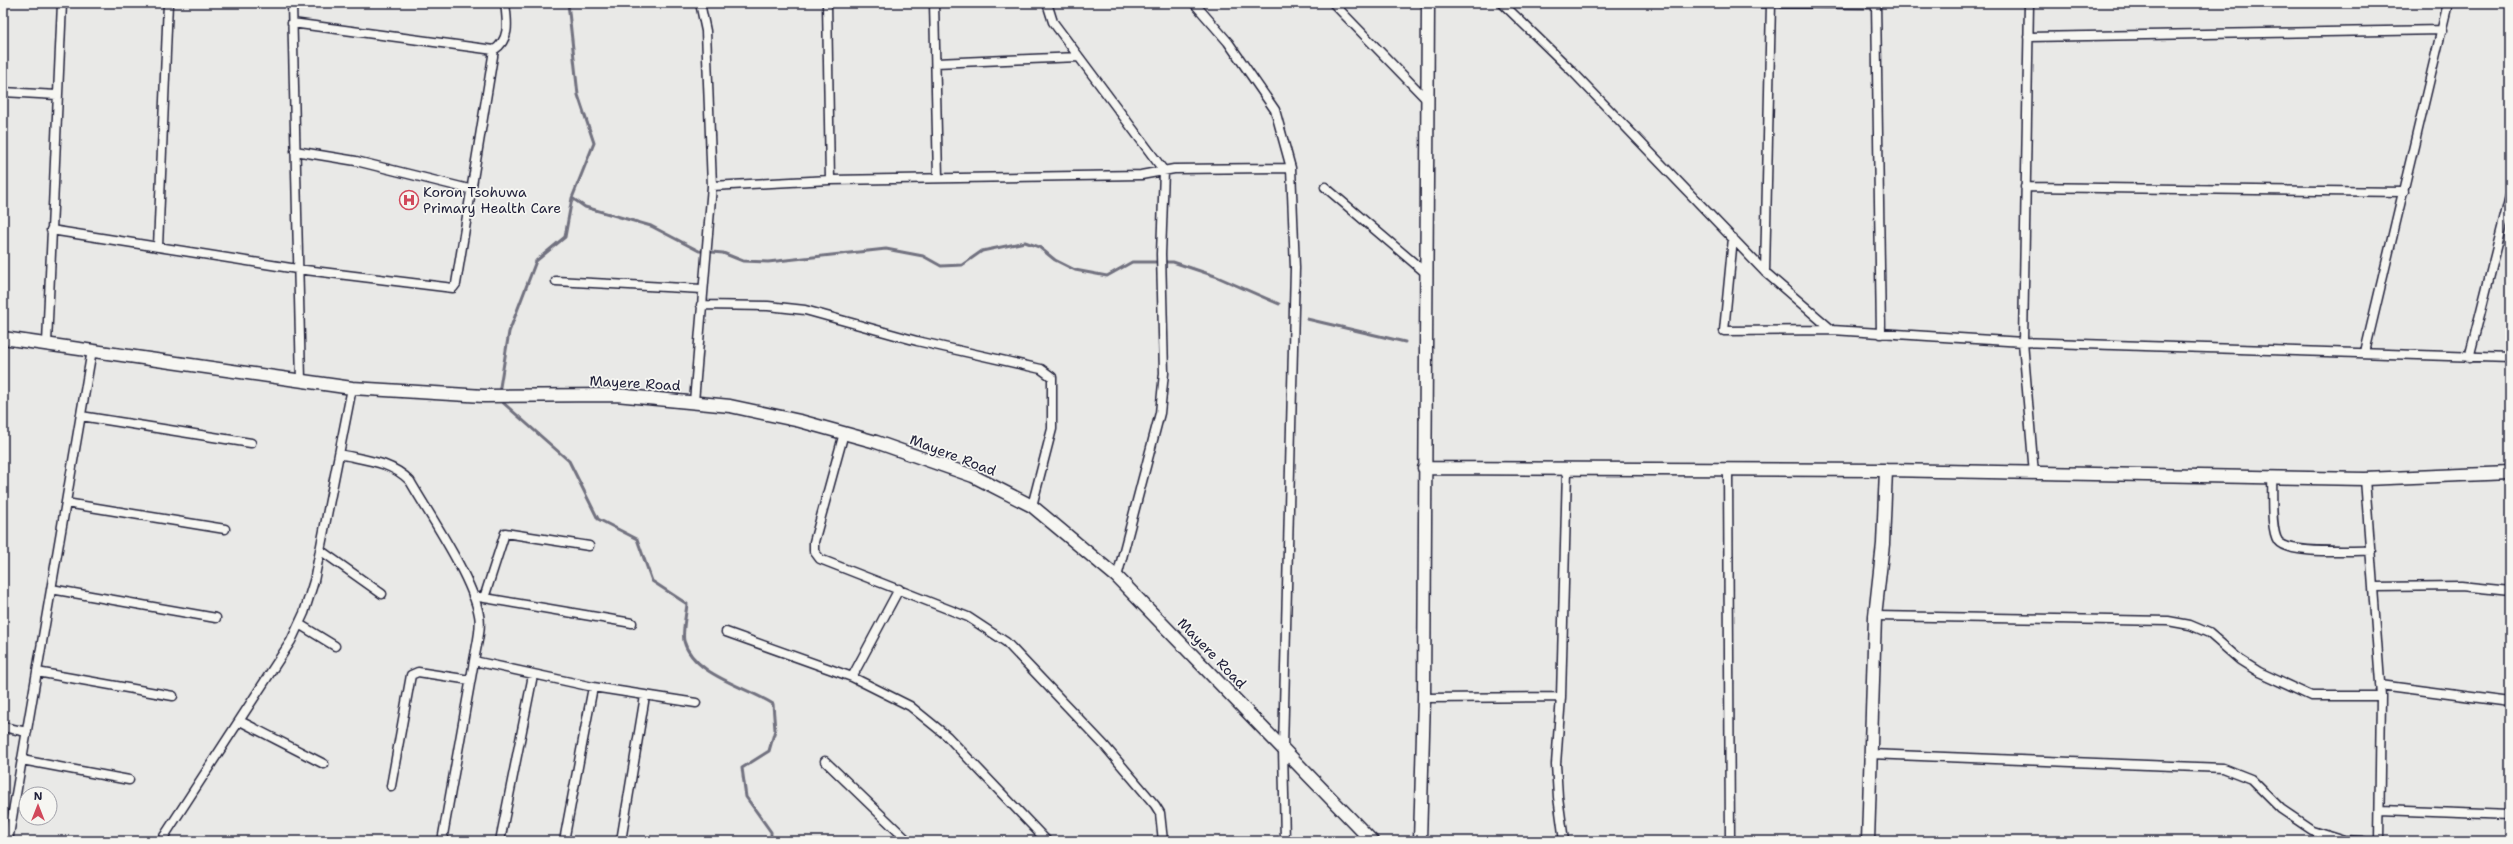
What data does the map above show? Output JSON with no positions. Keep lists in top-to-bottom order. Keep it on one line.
{"streets":{"street":["Mayere Road"]},"places":{"hospital":["Koron Tsohuwa Primary Health Care"]},"north":"top"}
